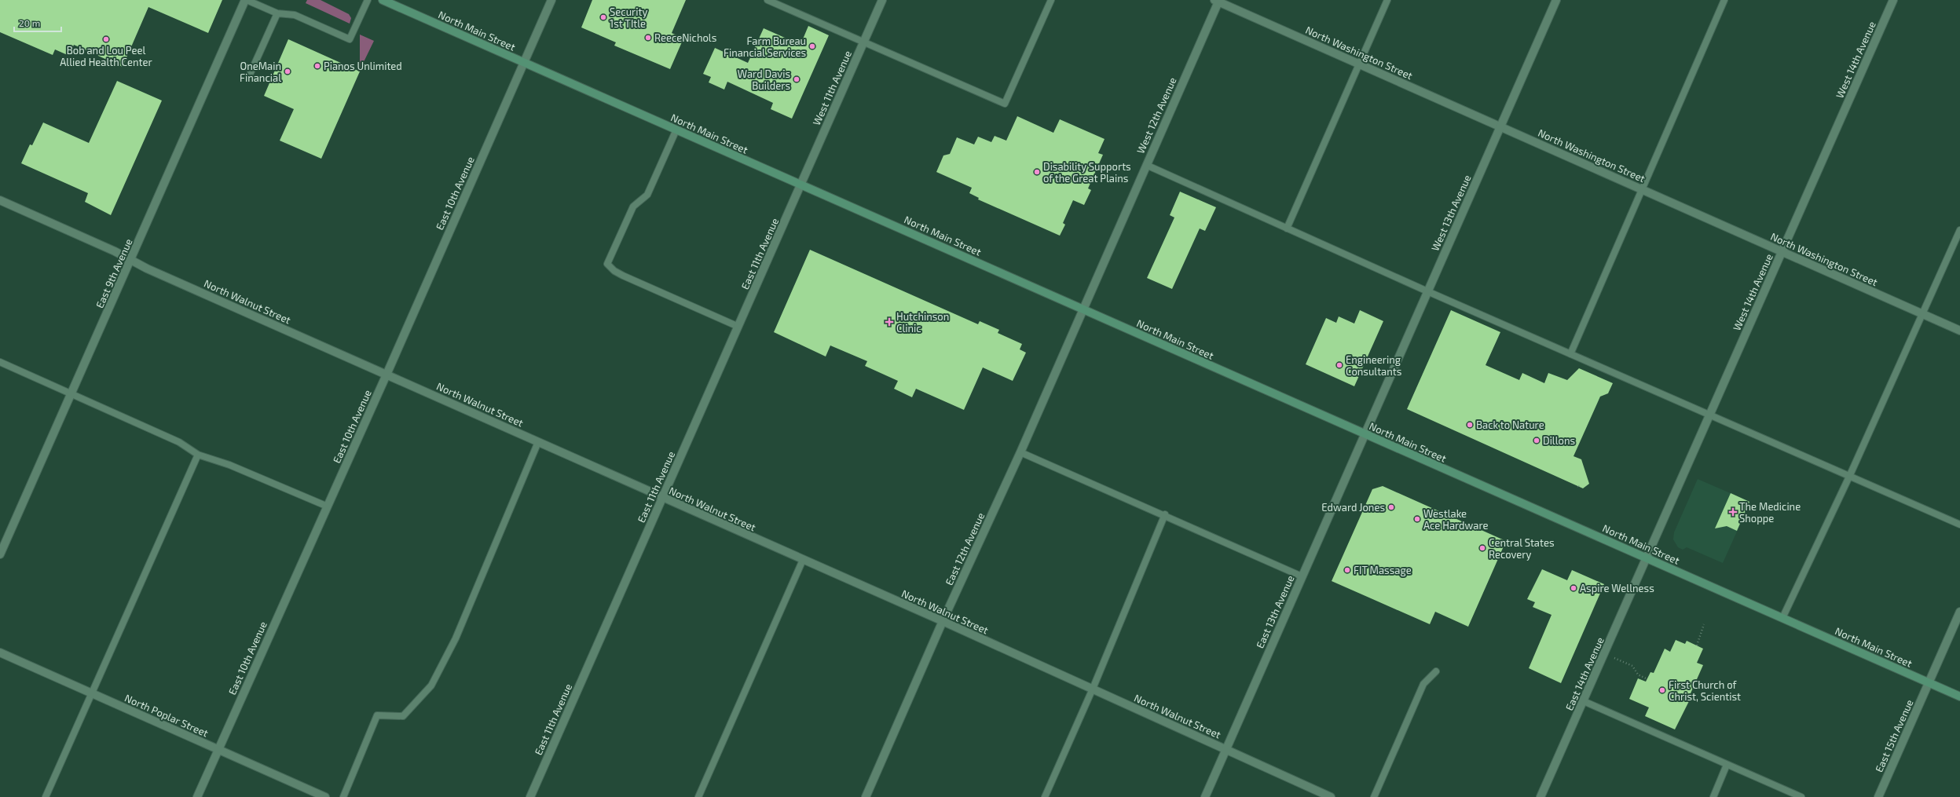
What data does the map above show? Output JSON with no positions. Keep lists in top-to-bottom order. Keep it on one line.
{"streets":{"main road":["North Main Street"],"street":["North Washington Street","West 14th Avenue","West 11th Avenue","West 12th Avenue","East 10th Avenue","West 13th Avenue","East 11th Avenue","East 9th Avenue","North Walnut Street","East 12th Avenue","East 13th Avenue","East 14th Avenue","North Poplar Street","East 15th Avenue"]},"crossings":[["North Main Street","West 14th Avenue"],["North Main Street","West 11th Avenue"],["North Main Street","West 12th Avenue"],["North Main Street","East 10th Avenue"],["North Main Street","West 13th Avenue"],["North Main Street","East 11th Avenue"],["North Main Street","East 12th Avenue"],["North Main Street","East 13th Avenue"],["North Main Street","East 14th Avenue"],["North Main Street","East 15th Avenue"],["North Washington Street","West 14th Avenue"],["North Washington Street","West 12th Avenue"],["North Washington Street","West 13th Avenue"],["West 14th Avenue","East 14th Avenue"],["West 11th Avenue","East 11th Avenue"],["West 12th Avenue","East 12th Avenue"],["East 10th Avenue","North Walnut Street"],["East 10th Avenue","North Poplar Street"],["West 13th Avenue","East 13th Avenue"],["East 11th Avenue","North Walnut Street"],["East 9th Avenue","North Walnut Street"],["North Walnut Street","East 12th Avenue"],["North Walnut Street","East 13th Avenue"]],"places":{"other":["Security 1st TItle","ReeceNichols","Bob and Lou Peel Allied Health Center","Farm Bureau Financial Services","Pianos Unlimited","OneMain Financial","Ward Davis Builders","Disability Supports of the Great Plains","Engineering Consultants","Back to Nature","Dillons","Edward Jones","Westlake Ace Hardware","Central States Recovery","FIT Massage","Aspire Wellness","First Church of Christ, Scientist"],"health":["Hutchinson Clinic","The Medicine Shoppe"]},"scale_bar":"20 m"}
